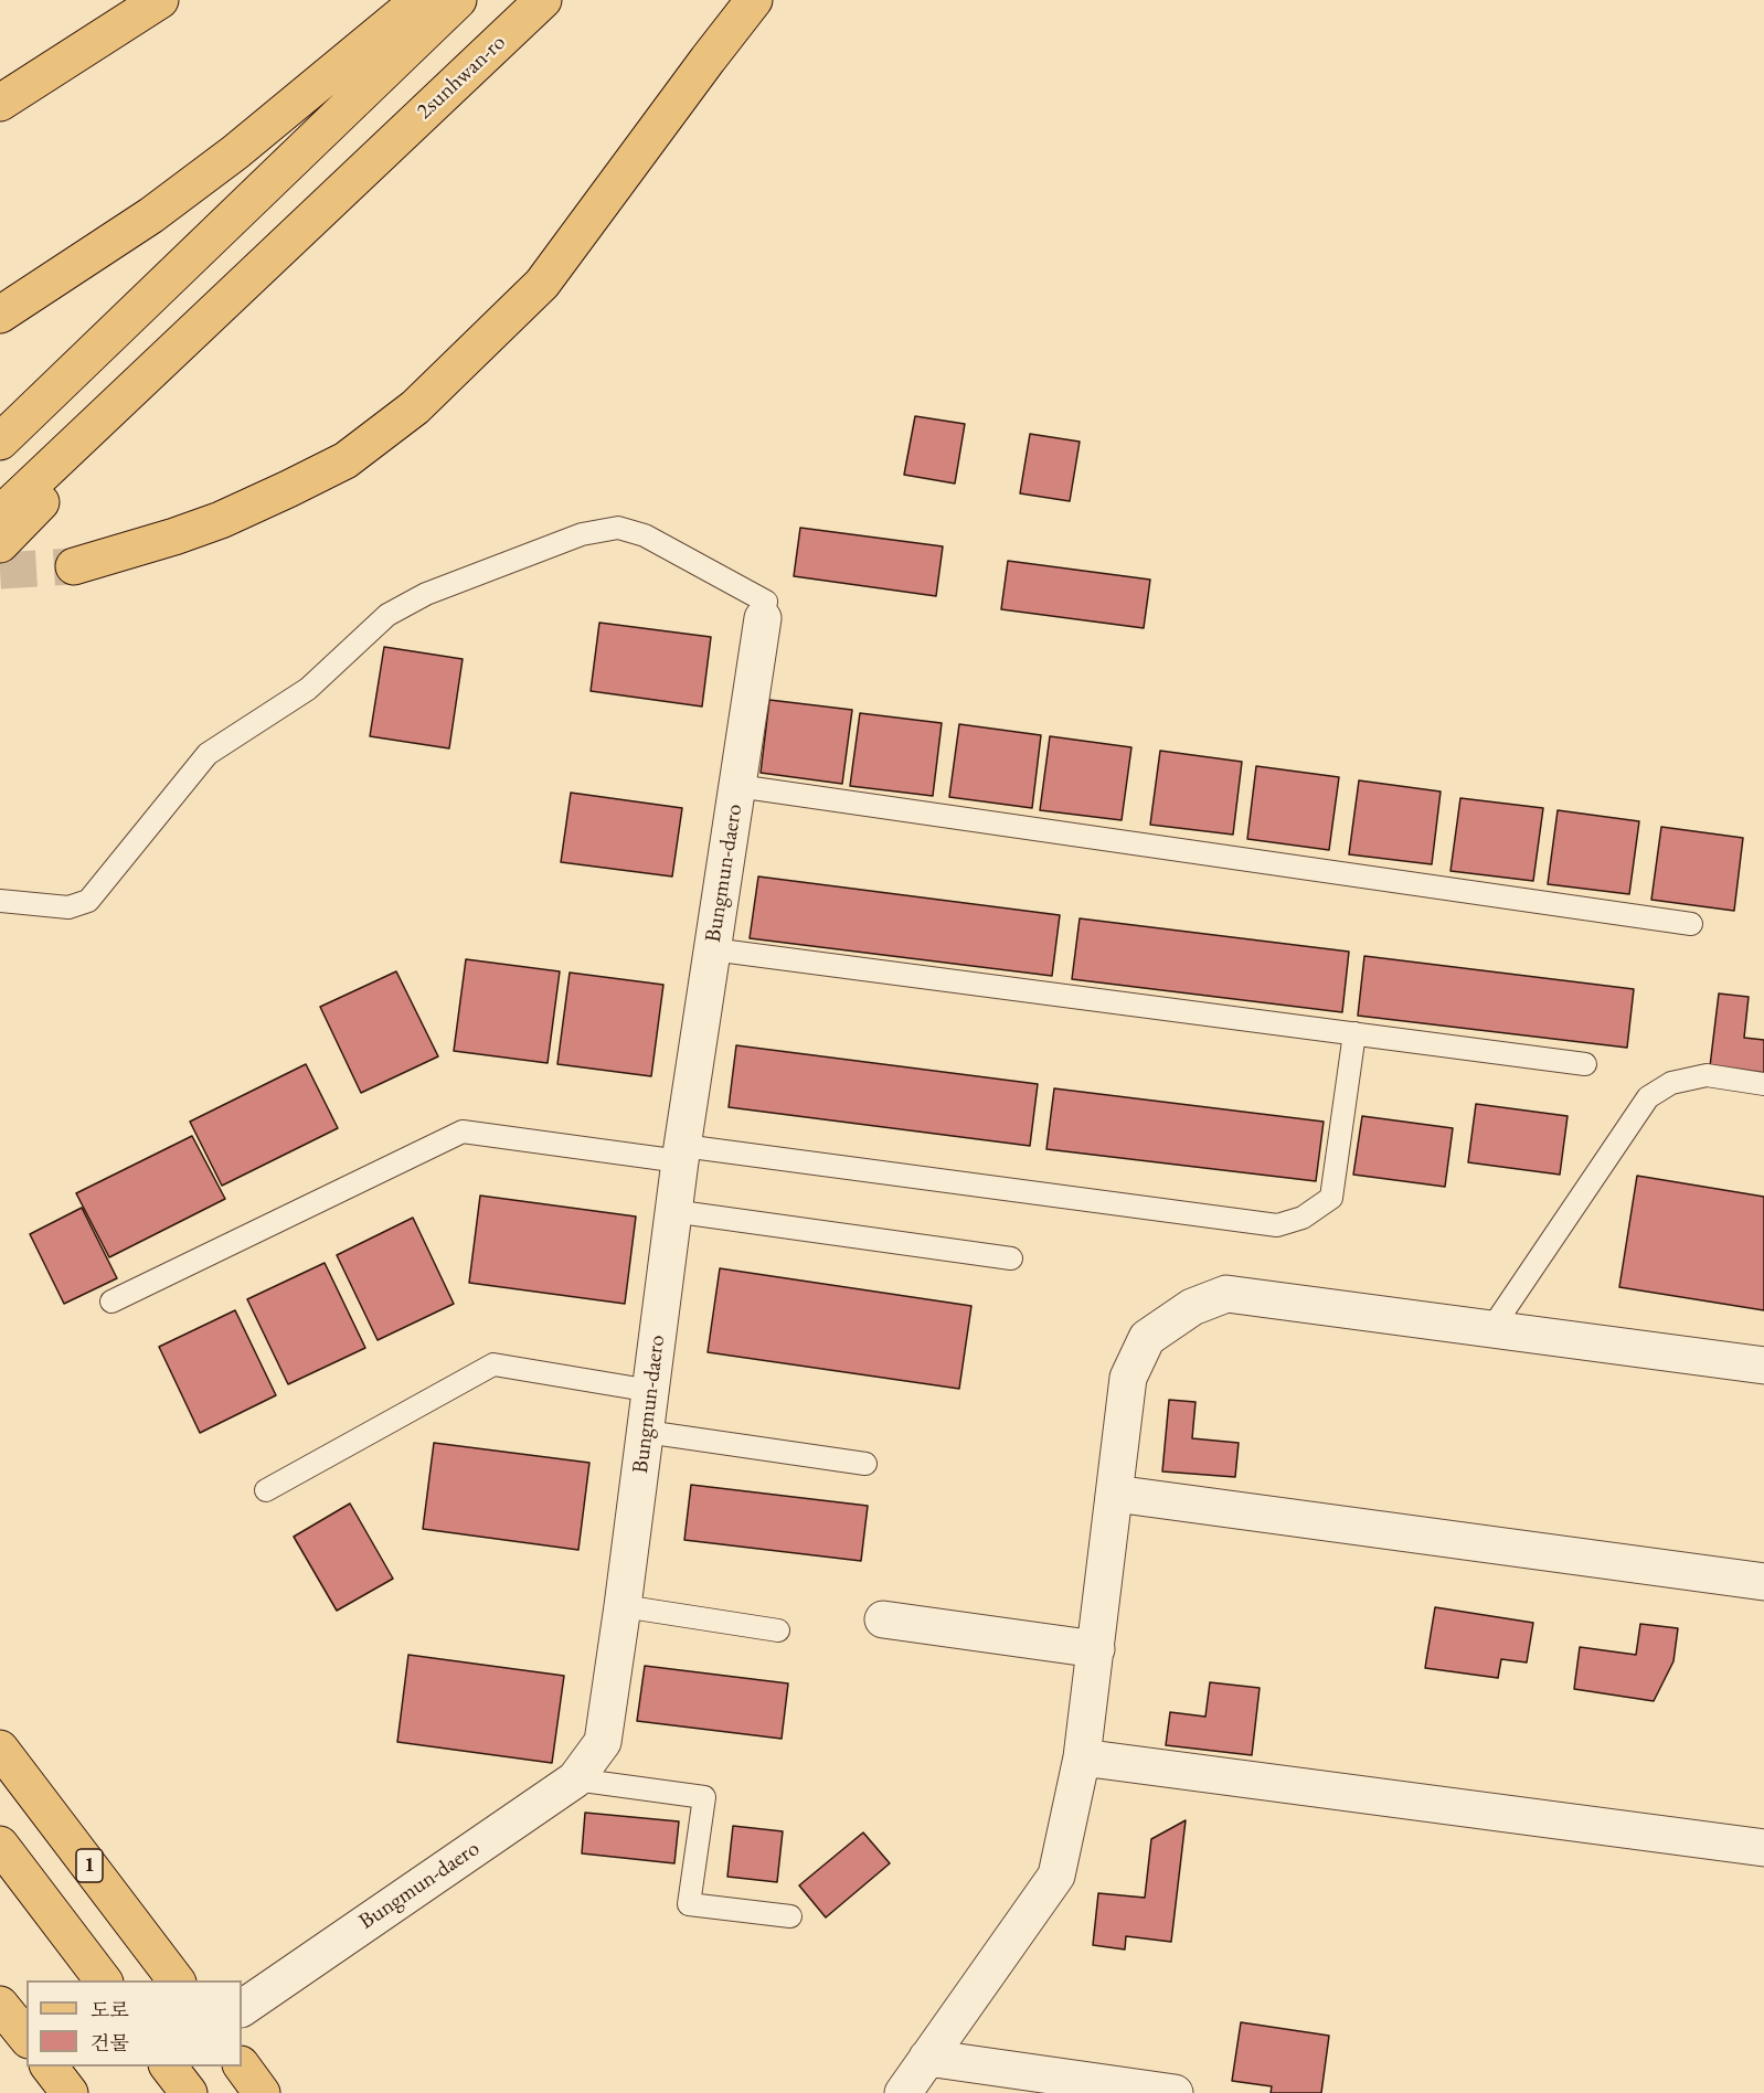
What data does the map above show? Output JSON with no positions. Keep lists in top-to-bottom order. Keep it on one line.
{"streets":{"main road":["2sunhwan-ro","1"],"street":["Bungmun-daero"]},"legend":["도로","건물"]}
